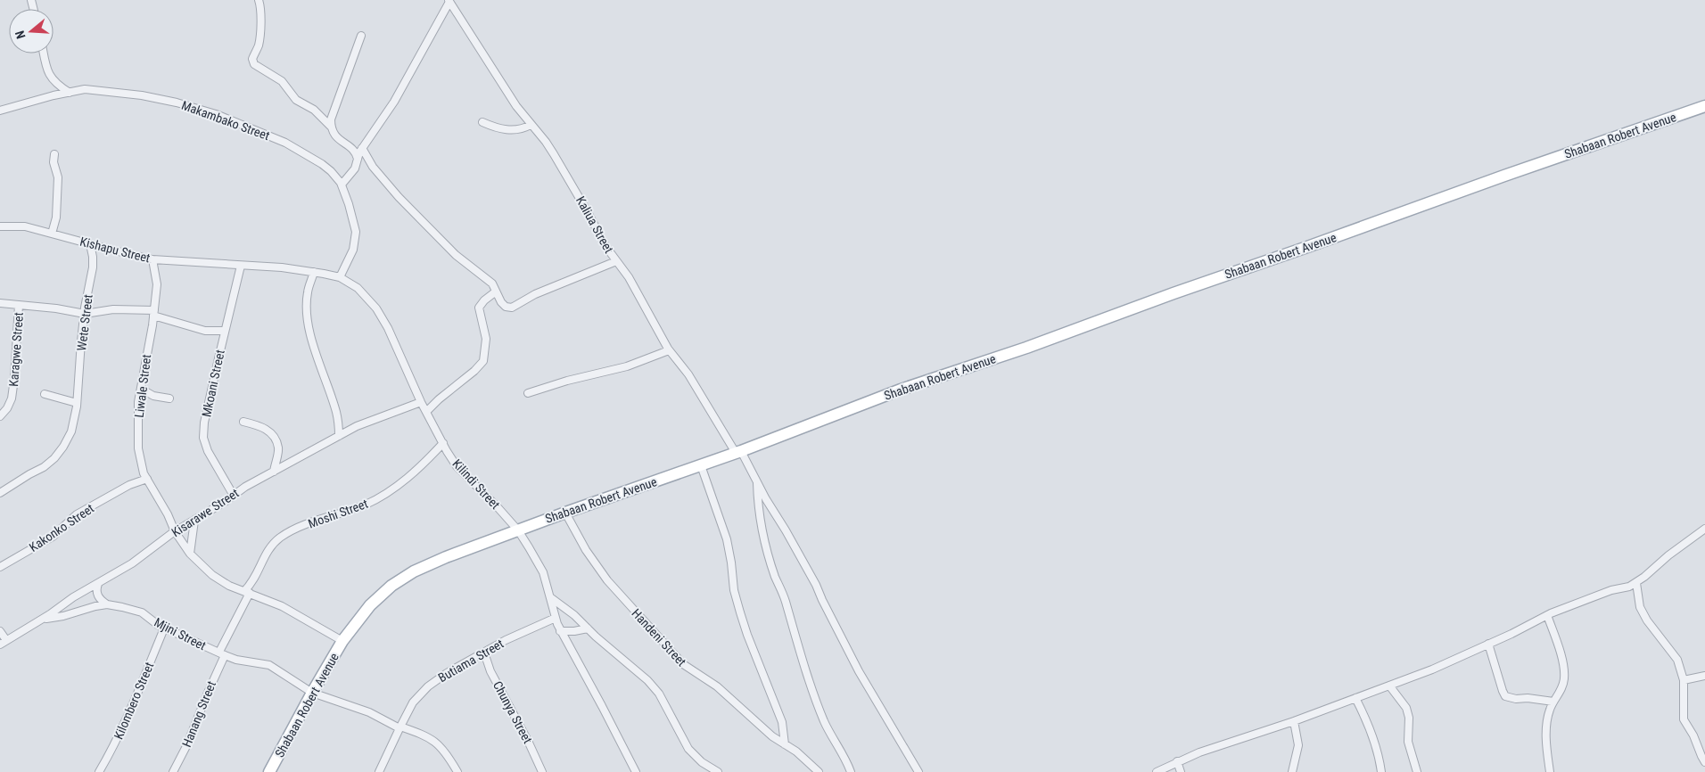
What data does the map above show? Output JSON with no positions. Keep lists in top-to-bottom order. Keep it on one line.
{"streets":{"main road":["Shabaan Robert Avenue"],"street":["Makambako Street","Kaliua Street","Kishapu Street","Wete Street","Karagwe Street","Mkoani Street","Liwale Street","Kilindi Street","Kisarawe Street","Moshi Street","Kakonko Street","Mjini Street","Handeni Street","Butiama Street","Kilombero Street","Chunya Street","Hanang Street"]},"crossings":[["Makambako Street","Kilindi Street"],["Shabaan Robert Avenue","Kaliua Street"],["Shabaan Robert Avenue","Kilindi Street"],["Shabaan Robert Avenue","Mjini Street"],["Shabaan Robert Avenue","Handeni Street"],["Kishapu Street","Wete Street"],["Kishapu Street","Liwale Street"],["Kishapu Street","Kilindi Street"],["Mkoani Street","Kilindi Street"],["Mkoani Street","Kisarawe Street"],["Liwale Street","Kisarawe Street"],["Liwale Street","Kakonko Street"],["Kilindi Street","Kisarawe Street"],["Kilindi Street","Moshi Street"],["Kilindi Street","Butiama Street"],["Kisarawe Street","Mjini Street"],["Moshi Street","Mjini Street"],["Moshi Street","Hanang Street"],["Mjini Street","Butiama Street"],["Mjini Street","Kilombero Street"],["Mjini Street","Hanang Street"],["Butiama Street","Chunya Street"]],"north":"left"}
